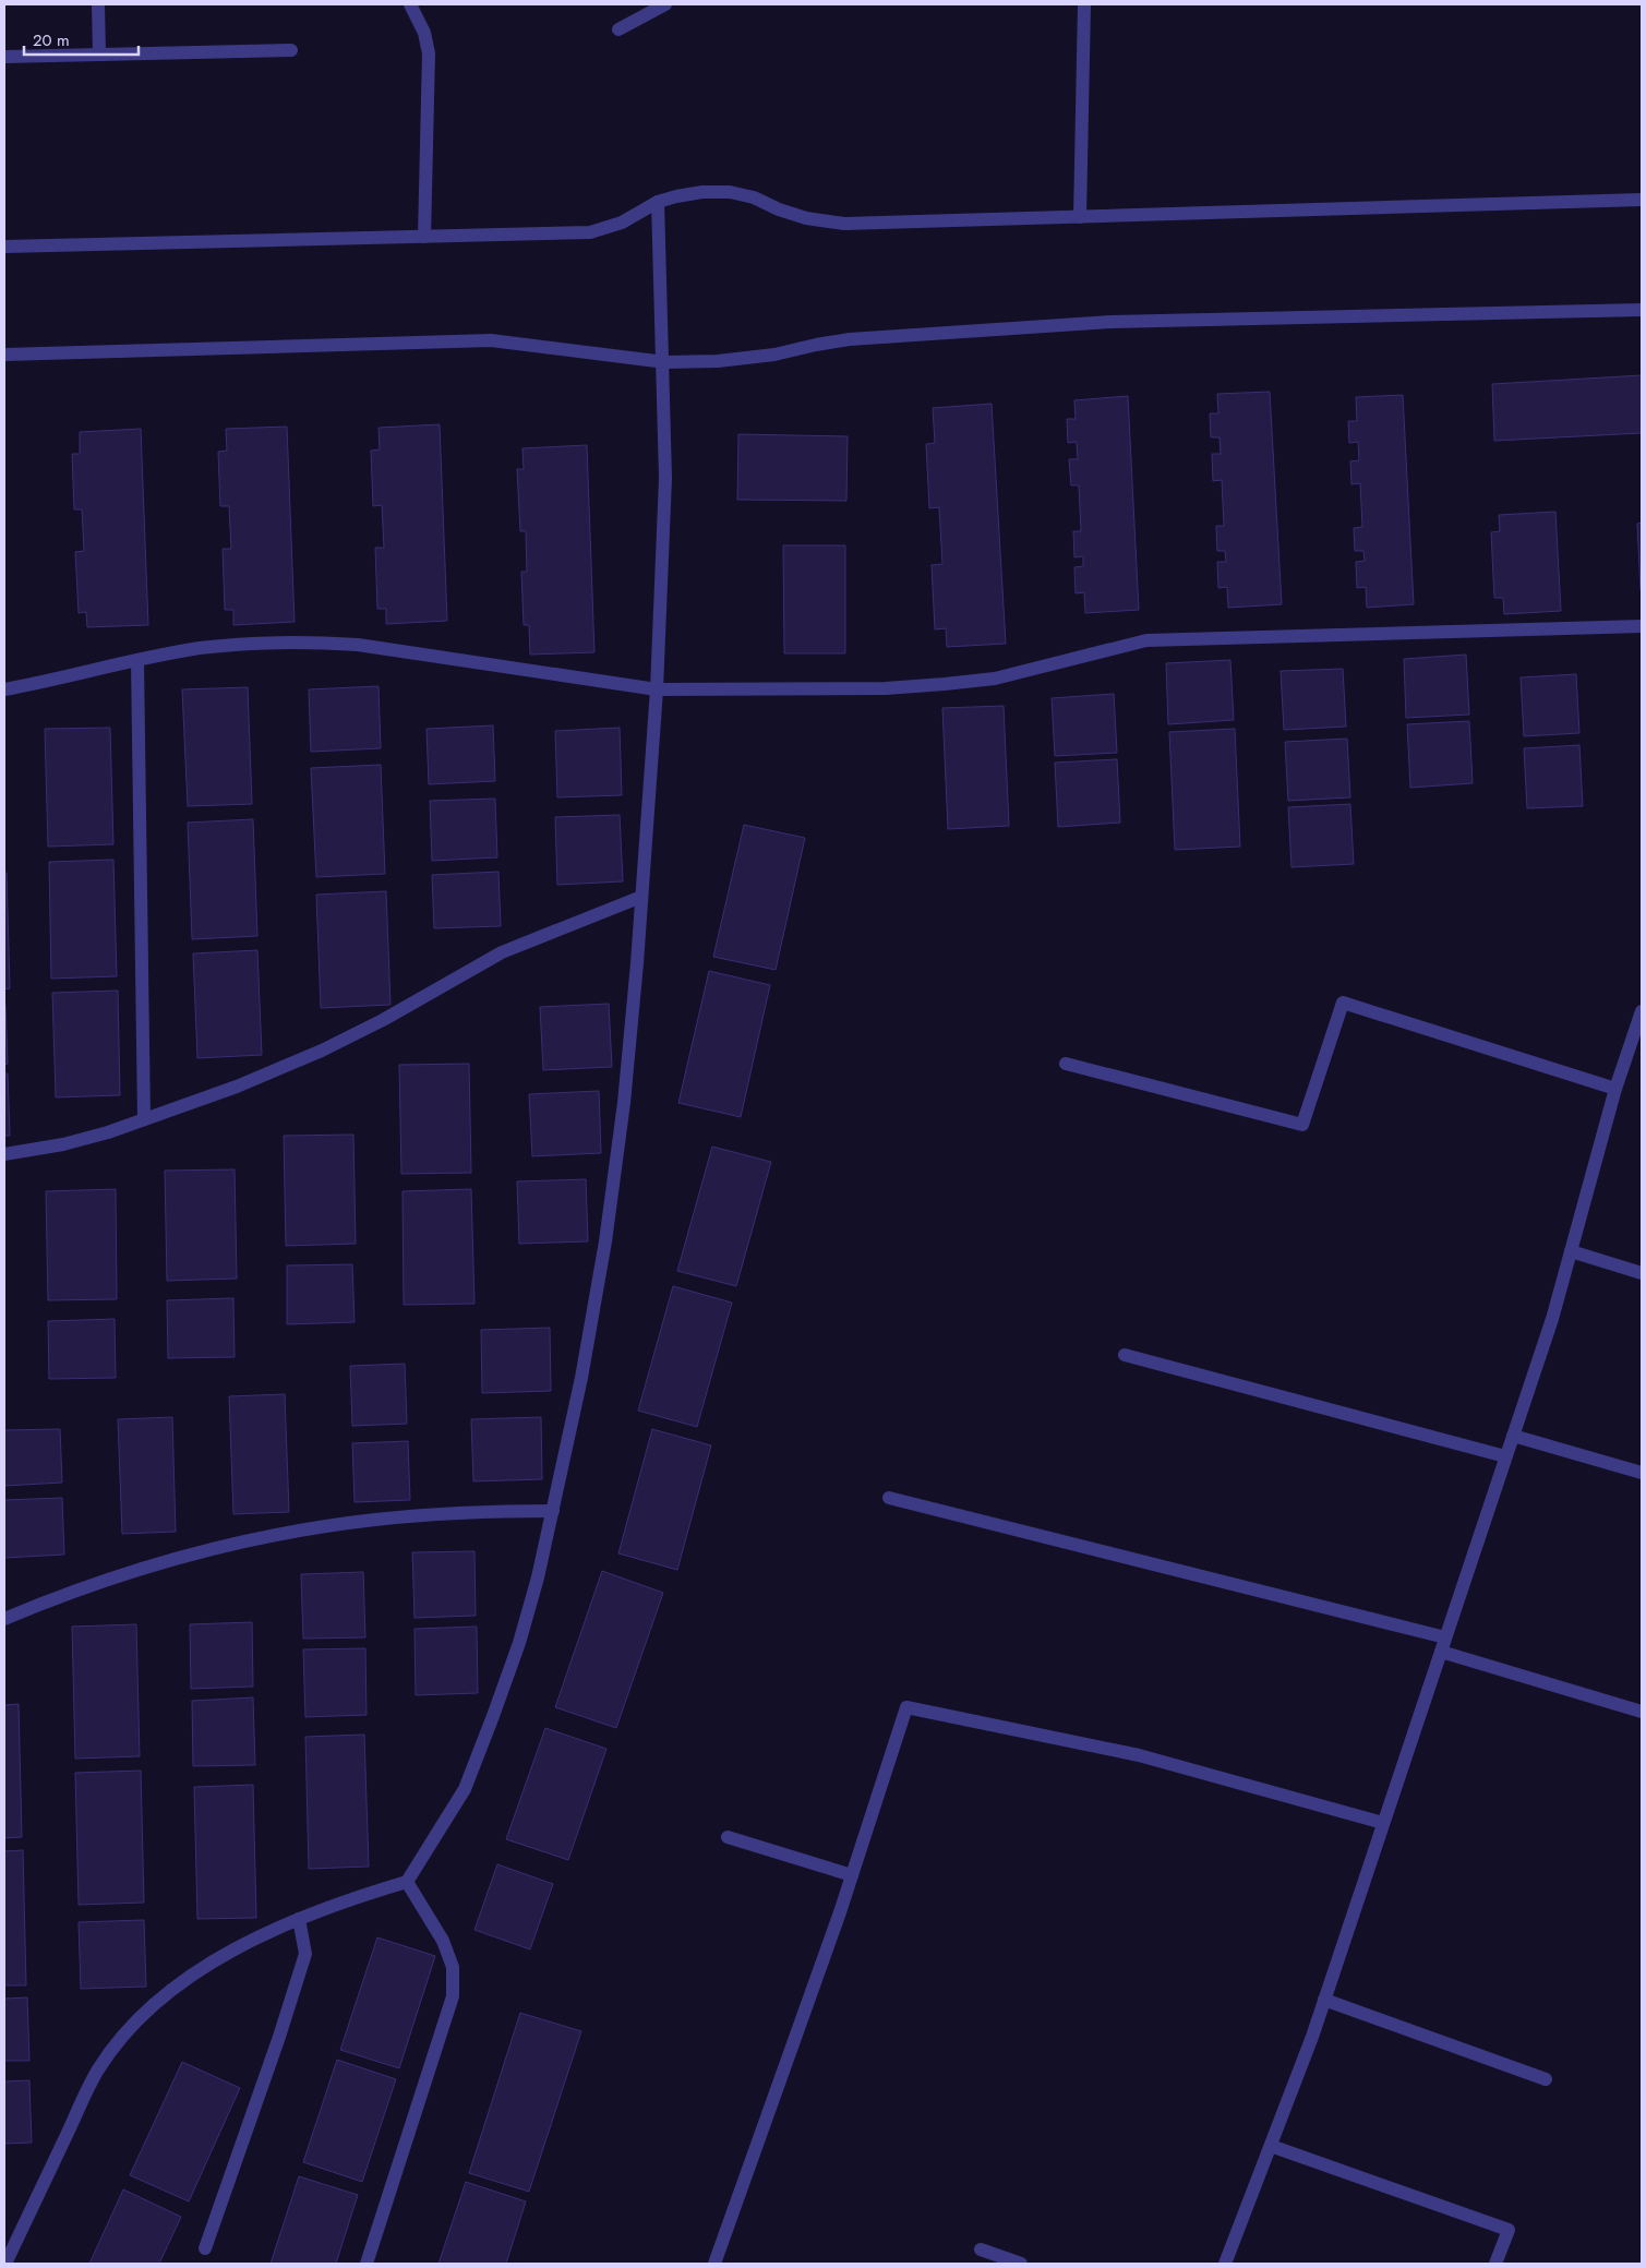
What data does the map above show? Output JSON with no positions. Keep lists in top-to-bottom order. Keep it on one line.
{"scale_bar":"20 m"}
